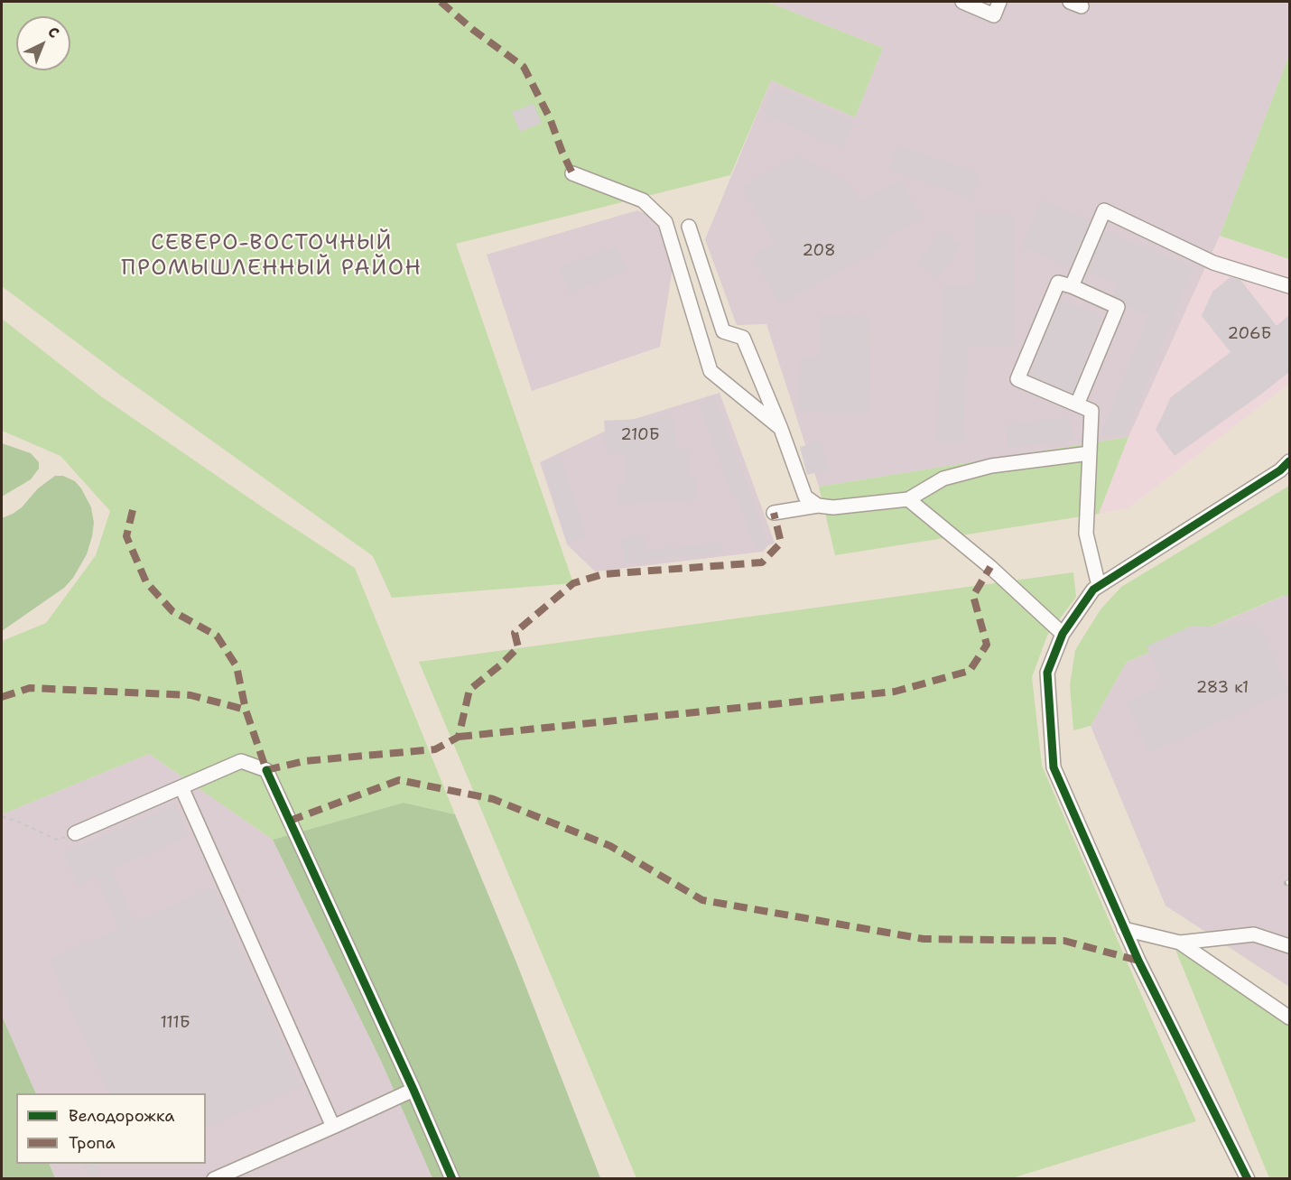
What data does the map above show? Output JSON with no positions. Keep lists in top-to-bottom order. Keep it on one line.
{"districts":["СЕВЕРО-ВОСТОЧНЫЙ ПРОМЫШЛЕННЫЙ РАЙОН"],"house_numbers":["208","206Б","210Б","283 к1","111Б"],"legend":["Велодорожка","Тропа"],"north":"top right"}
